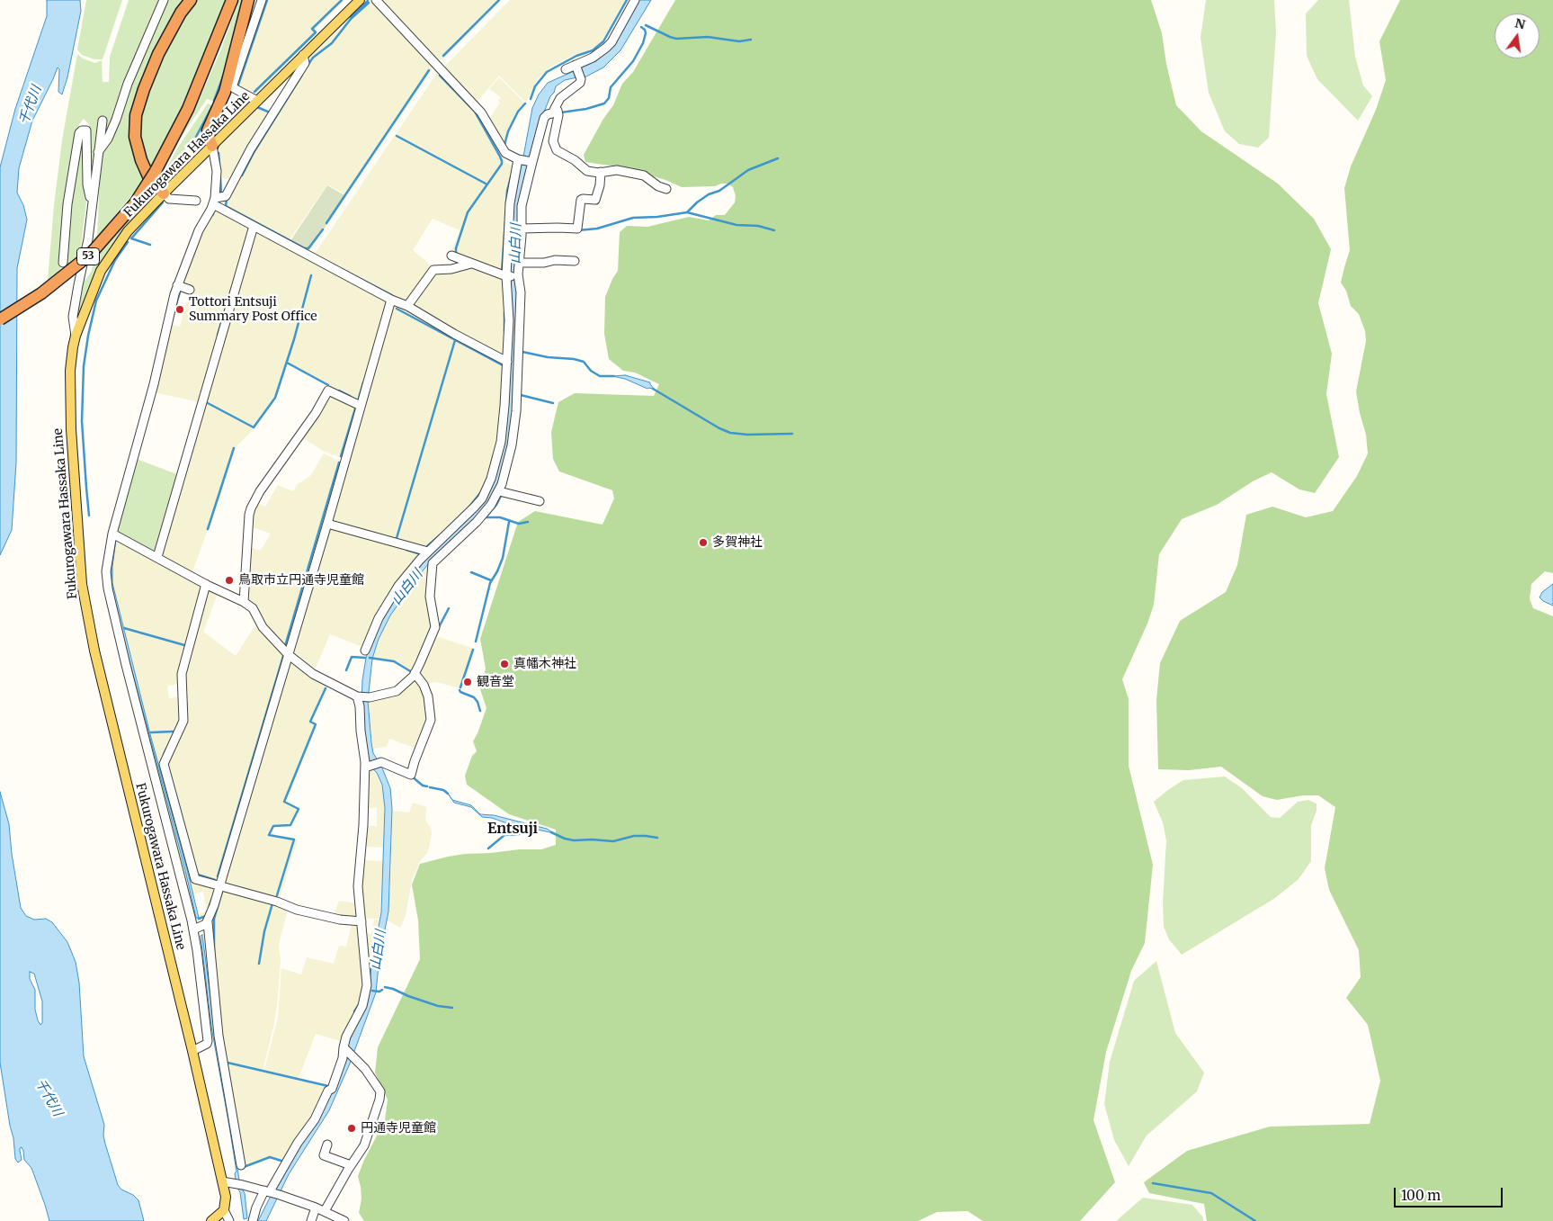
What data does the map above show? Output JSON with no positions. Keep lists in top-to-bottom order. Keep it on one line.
{"streets":{"highway":["53"],"main road":["Fukurogawara Hassaka Line"]},"districts":["Entsuji"],"water":["千代川","山白川"],"places":["Tottori Entsuji Summary Post Office","多賀神社","鳥取市立円通寺児童館","真幡木神社","観音堂","円通寺児童館"],"scale_bar":"100 m","north":"top"}
